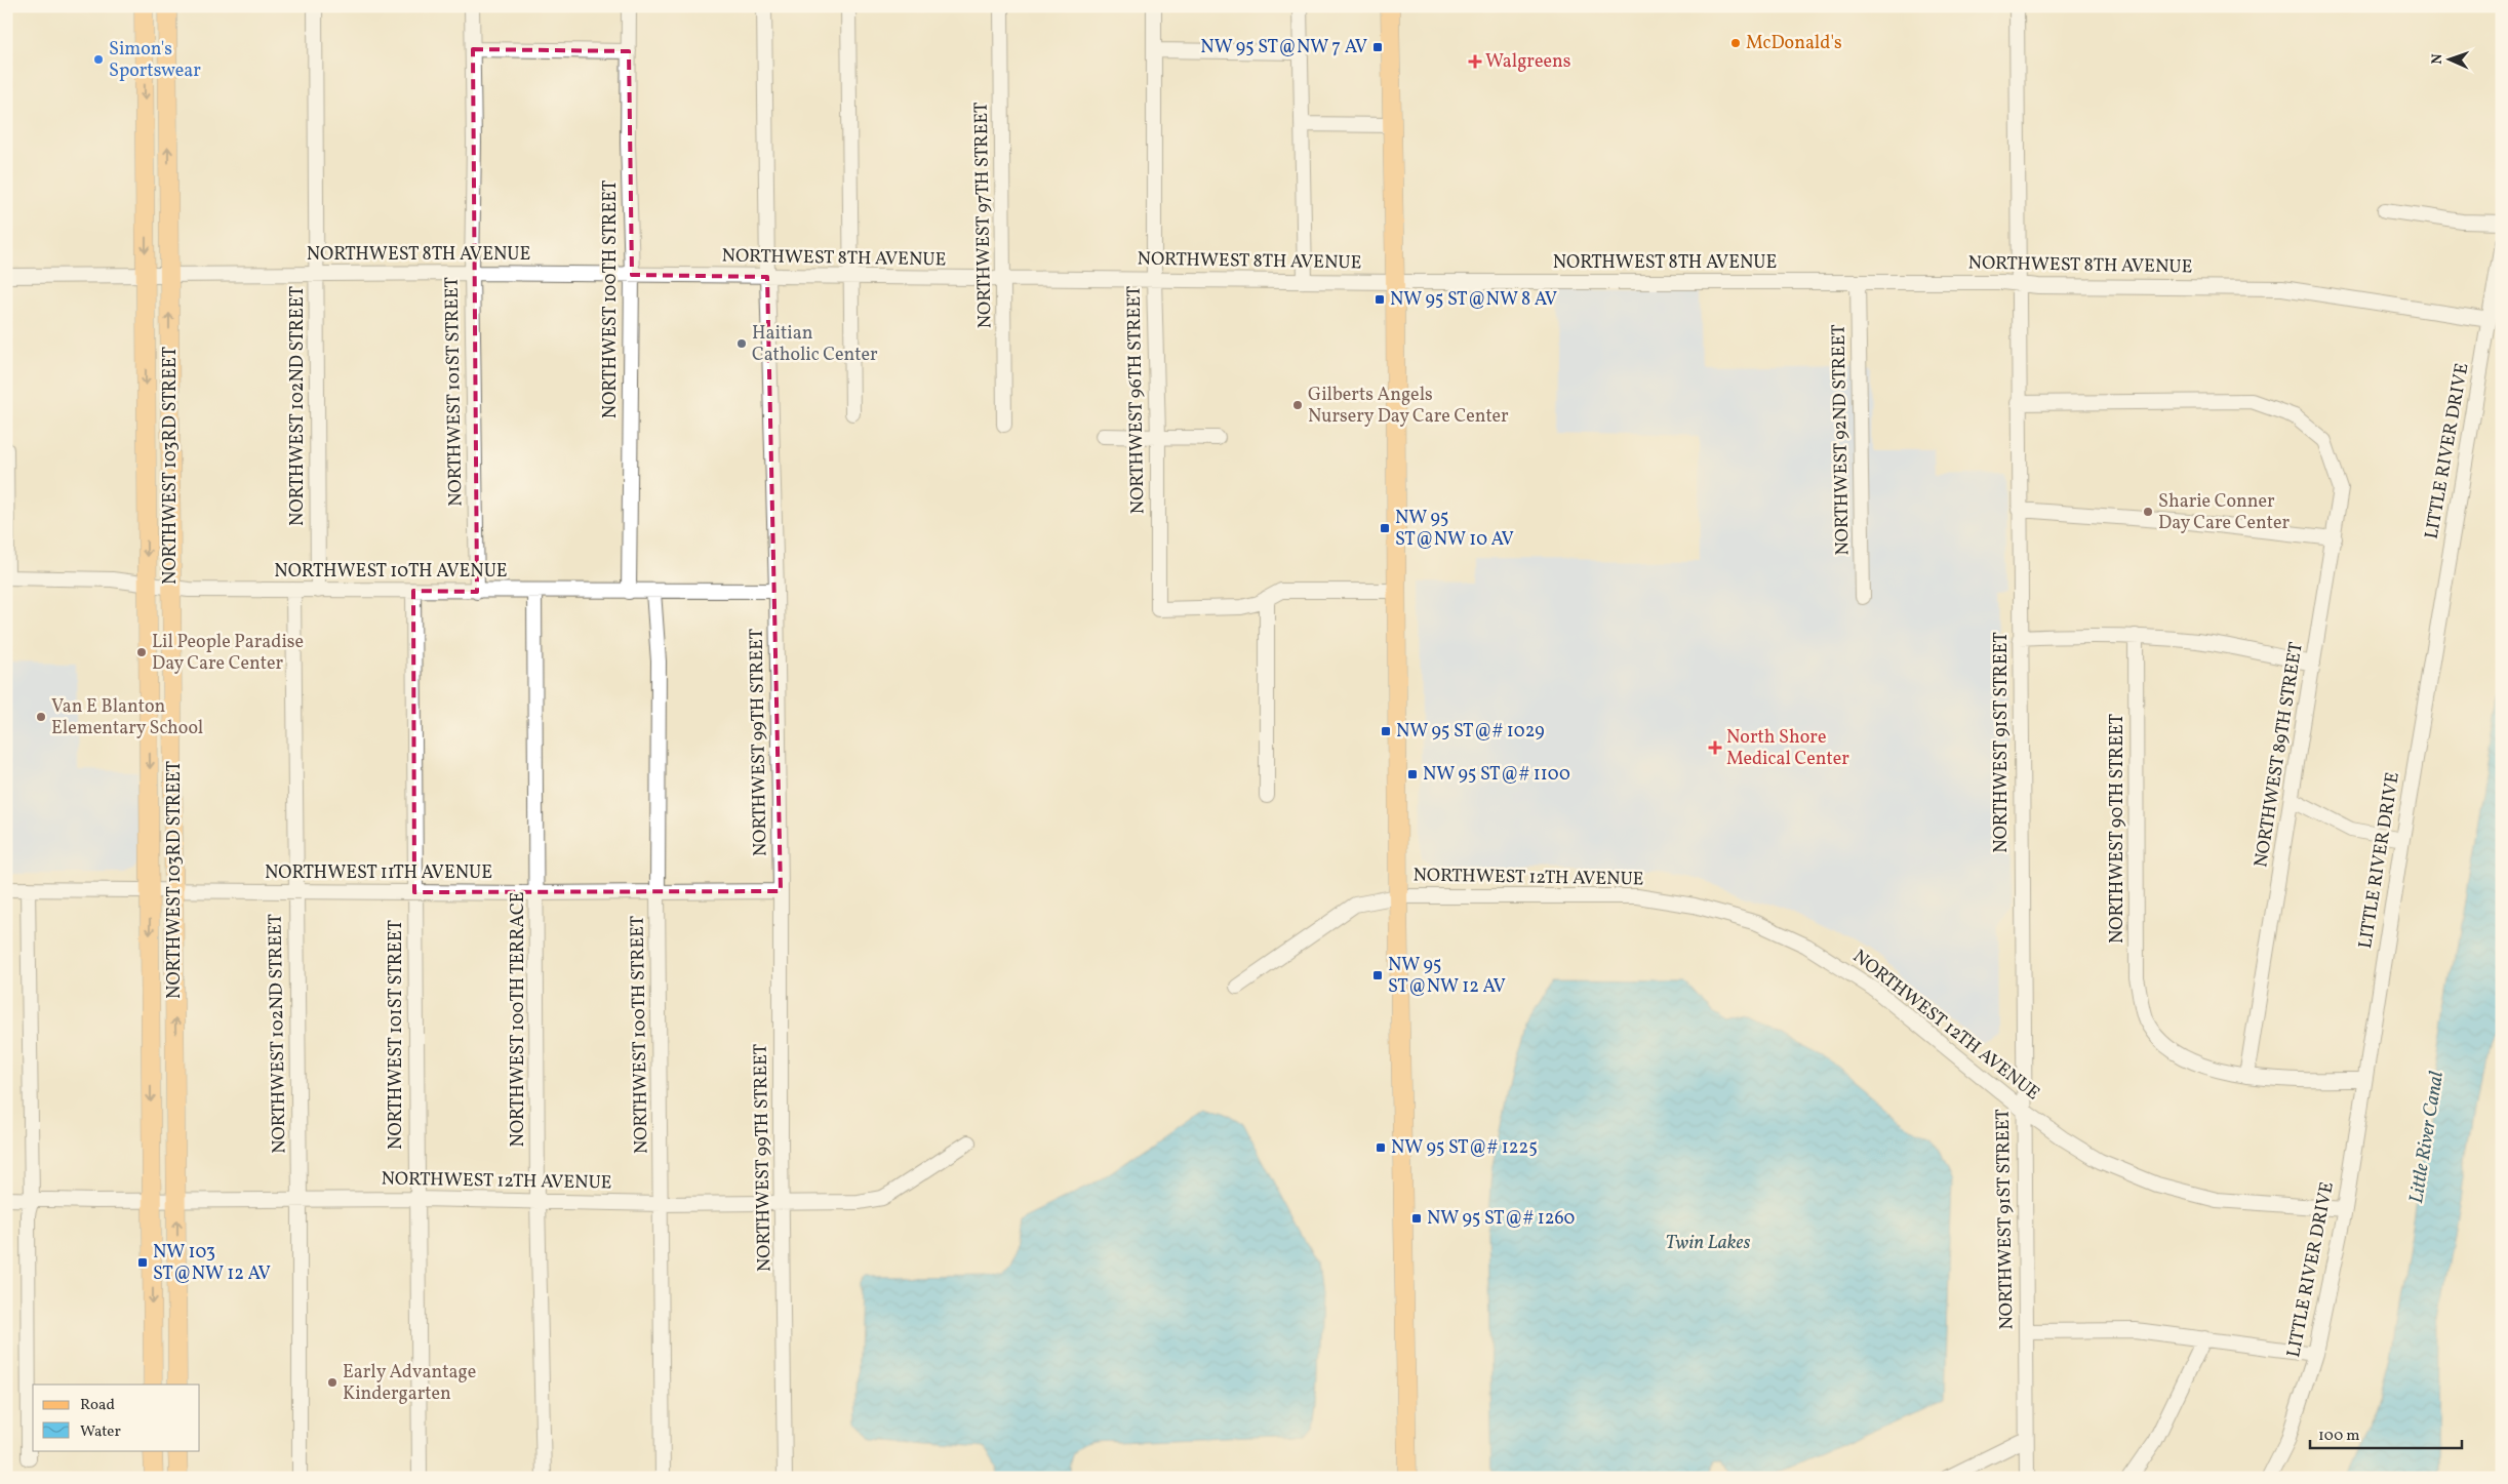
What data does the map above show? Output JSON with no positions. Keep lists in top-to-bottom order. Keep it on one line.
{"streets":{"main road":["NORTHWEST 103RD STREET"],"street":["NORTHWEST 97TH STREET","NORTHWEST 8TH AVENUE","NORTHWEST 100TH STREET","NORTHWEST 101ST STREET","NORTHWEST 96TH STREET","NORTHWEST 102ND STREET","NORTHWEST 92ND STREET","LITTLE RIVER DRIVE","NORTHWEST 10TH AVENUE","NORTHWEST 99TH STREET","NORTHWEST 91ST STREET","NORTHWEST 89TH STREET","NORTHWEST 90TH STREET","NORTHWEST 11TH AVENUE","NORTHWEST 12TH AVENUE","NORTHWEST 100TH TERRACE"]},"crossings":[["NORTHWEST 97TH STREET","NORTHWEST 8TH AVENUE"],["NORTHWEST 8TH AVENUE","NORTHWEST 100TH STREET"],["NORTHWEST 8TH AVENUE","NORTHWEST 101ST STREET"],["NORTHWEST 8TH AVENUE","NORTHWEST 96TH STREET"],["NORTHWEST 8TH AVENUE","NORTHWEST 102ND STREET"],["NORTHWEST 8TH AVENUE","NORTHWEST 92ND STREET"],["NORTHWEST 8TH AVENUE","LITTLE RIVER DRIVE"],["NORTHWEST 8TH AVENUE","NORTHWEST 103RD STREET"],["NORTHWEST 8TH AVENUE","NORTHWEST 99TH STREET"],["NORTHWEST 8TH AVENUE","NORTHWEST 91ST STREET"],["NORTHWEST 100TH STREET","NORTHWEST 10TH AVENUE"],["NORTHWEST 100TH STREET","NORTHWEST 11TH AVENUE"],["NORTHWEST 100TH STREET","NORTHWEST 12TH AVENUE"],["NORTHWEST 101ST STREET","NORTHWEST 10TH AVENUE"],["NORTHWEST 101ST STREET","NORTHWEST 11TH AVENUE"],["NORTHWEST 101ST STREET","NORTHWEST 12TH AVENUE"],["NORTHWEST 102ND STREET","NORTHWEST 10TH AVENUE"],["NORTHWEST 102ND STREET","NORTHWEST 11TH AVENUE"],["NORTHWEST 102ND STREET","NORTHWEST 12TH AVENUE"],["LITTLE RIVER DRIVE","NORTHWEST 12TH AVENUE"],["NORTHWEST 103RD STREET","NORTHWEST 10TH AVENUE"],["NORTHWEST 103RD STREET","NORTHWEST 11TH AVENUE"],["NORTHWEST 103RD STREET","NORTHWEST 12TH AVENUE"],["NORTHWEST 10TH AVENUE","NORTHWEST 99TH STREET"],["NORTHWEST 10TH AVENUE","NORTHWEST 100TH TERRACE"],["NORTHWEST 99TH STREET","NORTHWEST 11TH AVENUE"],["NORTHWEST 99TH STREET","NORTHWEST 12TH AVENUE"],["NORTHWEST 91ST STREET","NORTHWEST 89TH STREET"],["NORTHWEST 91ST STREET","NORTHWEST 12TH AVENUE"],["NORTHWEST 89TH STREET","NORTHWEST 90TH STREET"],["NORTHWEST 11TH AVENUE","NORTHWEST 100TH TERRACE"],["NORTHWEST 12TH AVENUE","NORTHWEST 100TH TERRACE"]],"water":["Little River Canal","Twin Lakes"],"places":{"other":["McDonald's","Simon's Sportswear","Haitian Catholic Center","Gilberts Angels Nursery Day Care Center","Sharie Conner Day Care Center","Lil People Paradise Day Care Center","Van E Blanton Elementary School","Early Advantage Kindergarten"],"transit":["NW 95 ST@NW 7 AV","NW 95 ST@NW 8 AV","NW 95 ST@NW 10 AV","NW 95 ST@# 1029","NW 95 ST@# 1100","NW 95 ST@NW 12 AV","NW 95 ST@# 1225","NW 95 ST@# 1260","NW 103 ST@NW 12 AV"],"health":["Walgreens","North Shore Medical Center"]},"legend":["Road","Water"],"scale_bar":"100 m","north":"left"}
